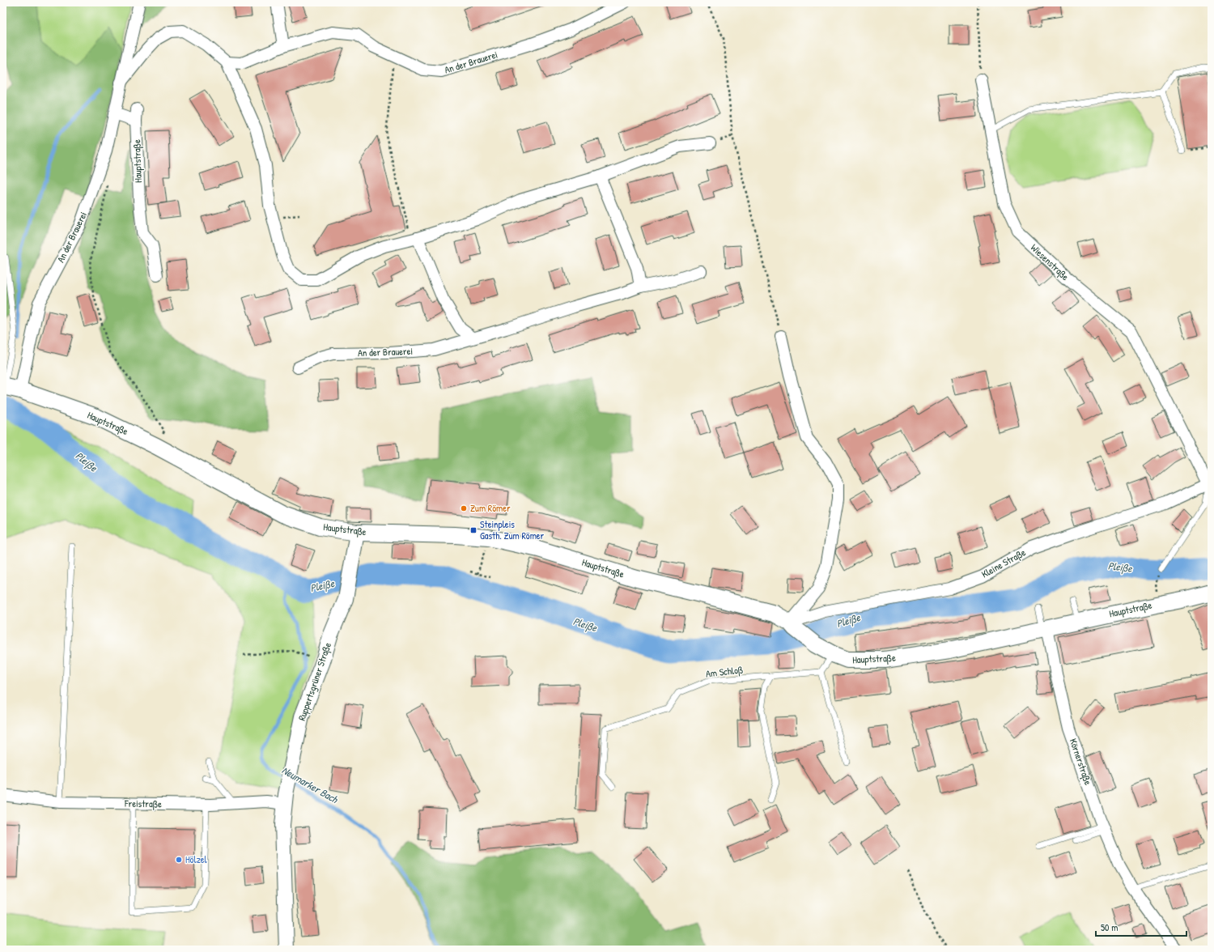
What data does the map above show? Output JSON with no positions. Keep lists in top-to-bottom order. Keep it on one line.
{"streets":{"main road":["Hauptstraße"],"street":["An der Brauerei","Wiesenstraße","Kleine Straße","Ruppertsgrüner Straße","Körnerstraße","Freistraße"],"lane":["Am Schloß"]},"crossings":[["An der Brauerei","Hauptstraße"],["Hauptstraße","Kleine Straße"],["Hauptstraße","Ruppertsgrüner Straße"],["Hauptstraße","Körnerstraße"],["Wiesenstraße","Kleine Straße"],["Ruppertsgrüner Straße","Freistraße"]],"water":["Pleiße","Neumarker Bach"],"places":{"other":["Zum Römer","Hölzel"],"transit":["Steinpleis Gasth. Zum Römer"]},"scale_bar":"50 m"}
